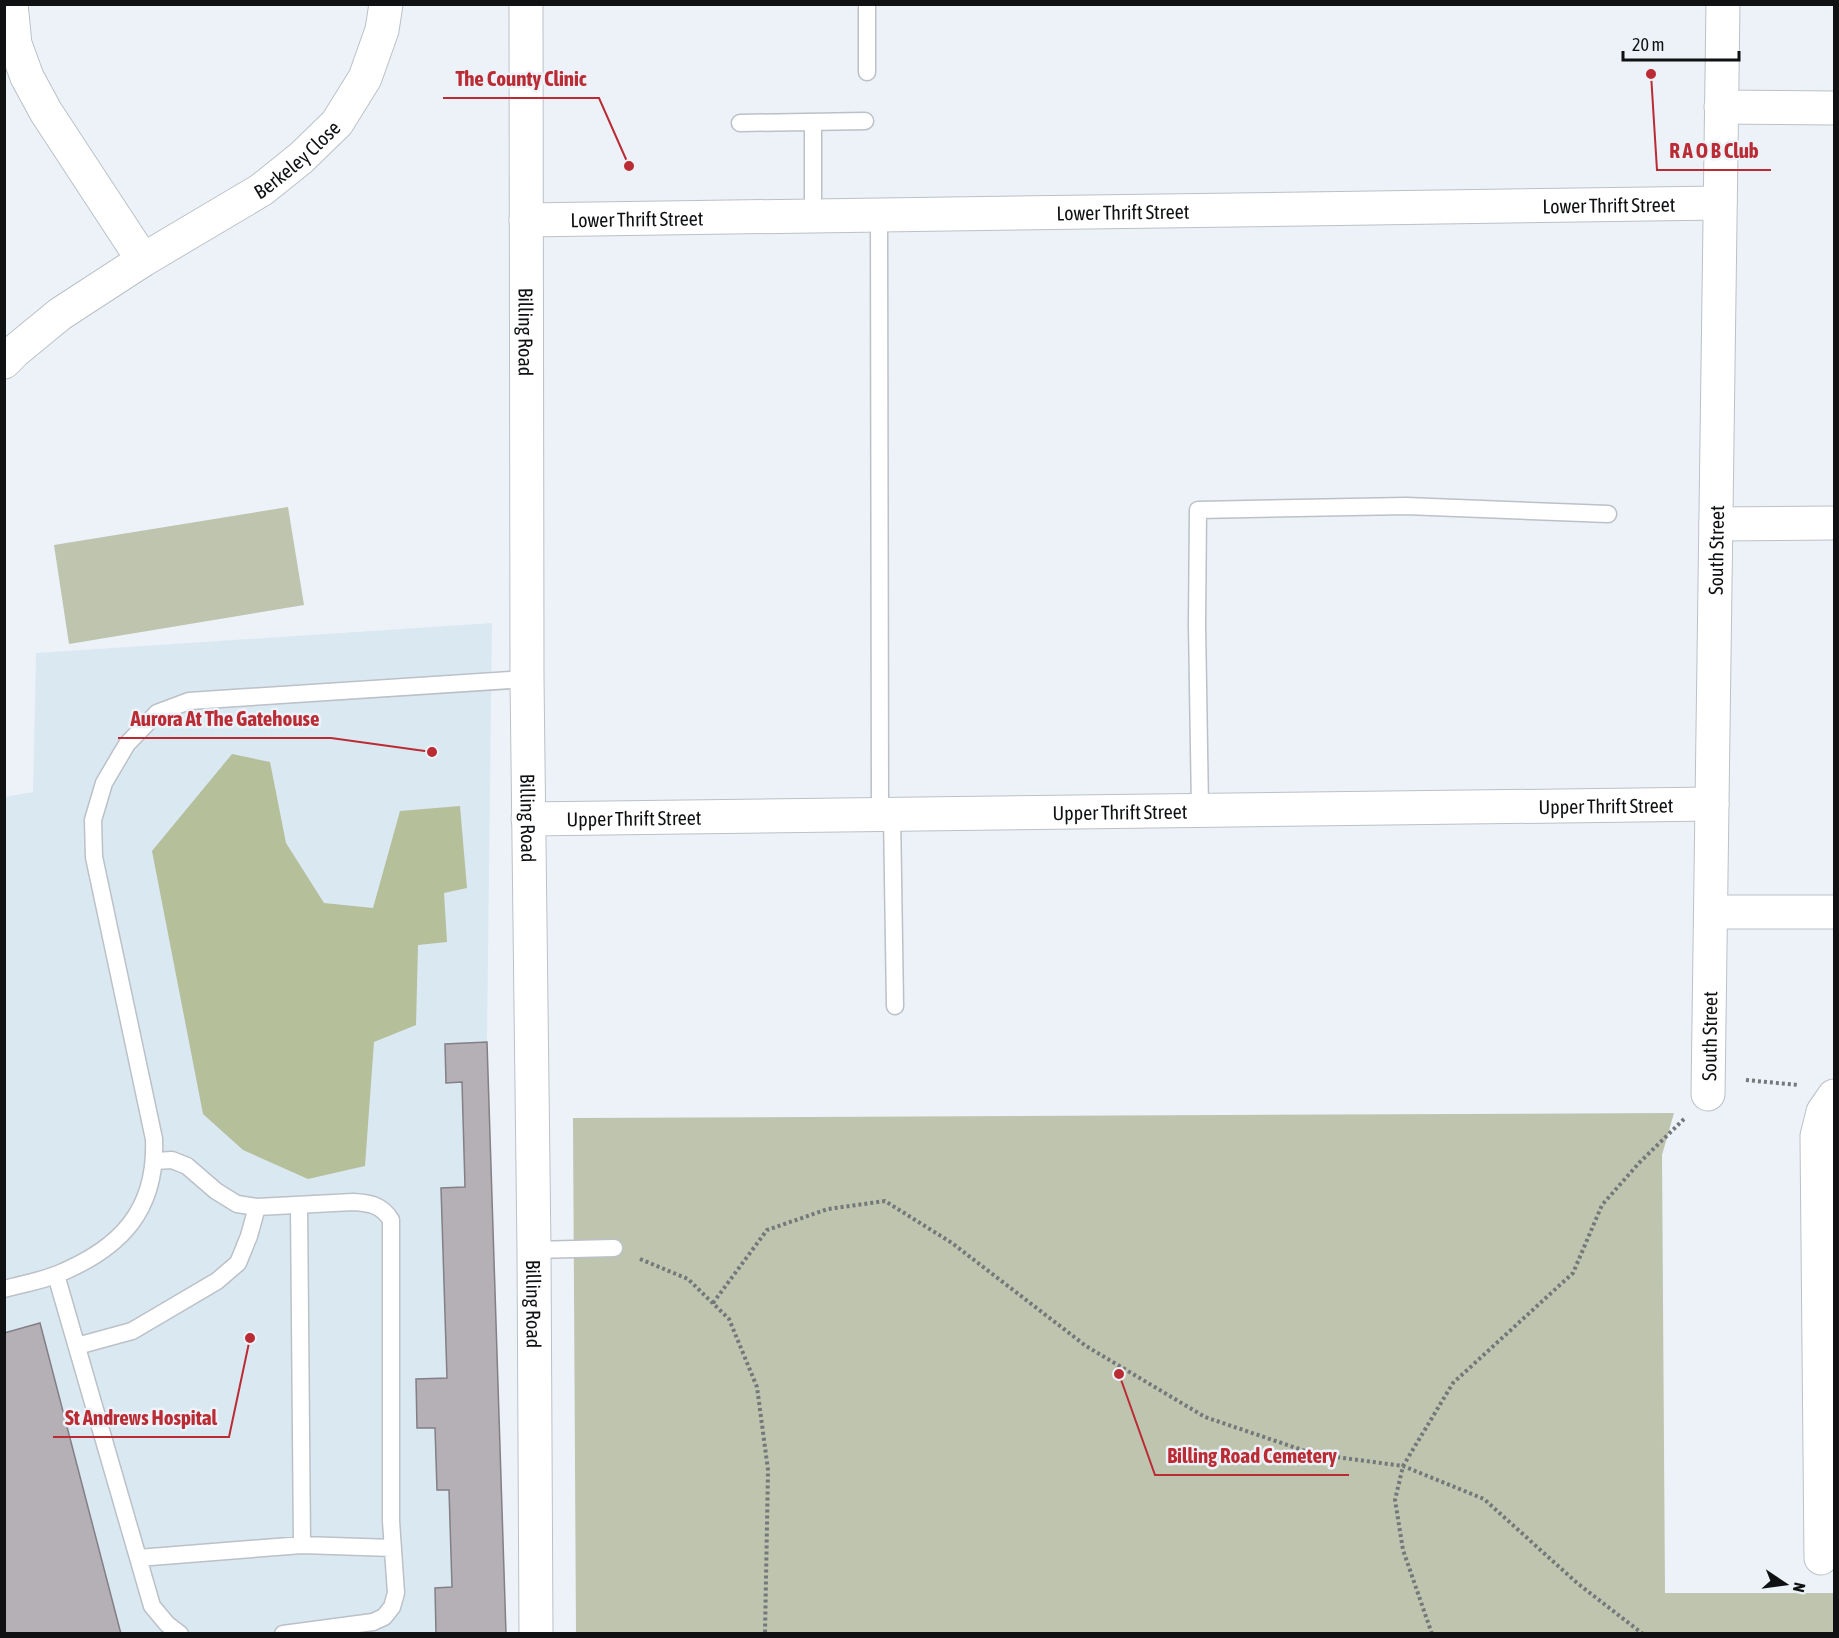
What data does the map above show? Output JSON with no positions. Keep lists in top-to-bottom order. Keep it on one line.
{"streets":{"street":["Berkeley Close","Lower Thrift Street","Billing Road","South Street","Upper Thrift Street"]},"crossings":[["Lower Thrift Street","Billing Road"],["Lower Thrift Street","South Street"],["Billing Road","Upper Thrift Street"],["South Street","Upper Thrift Street"]],"places":["R A O B Club","The County Clinic","Aurora At The Gatehouse","St Andrews Hospital","Billing Road Cemetery"],"scale_bar":"20 m","north":"right"}
